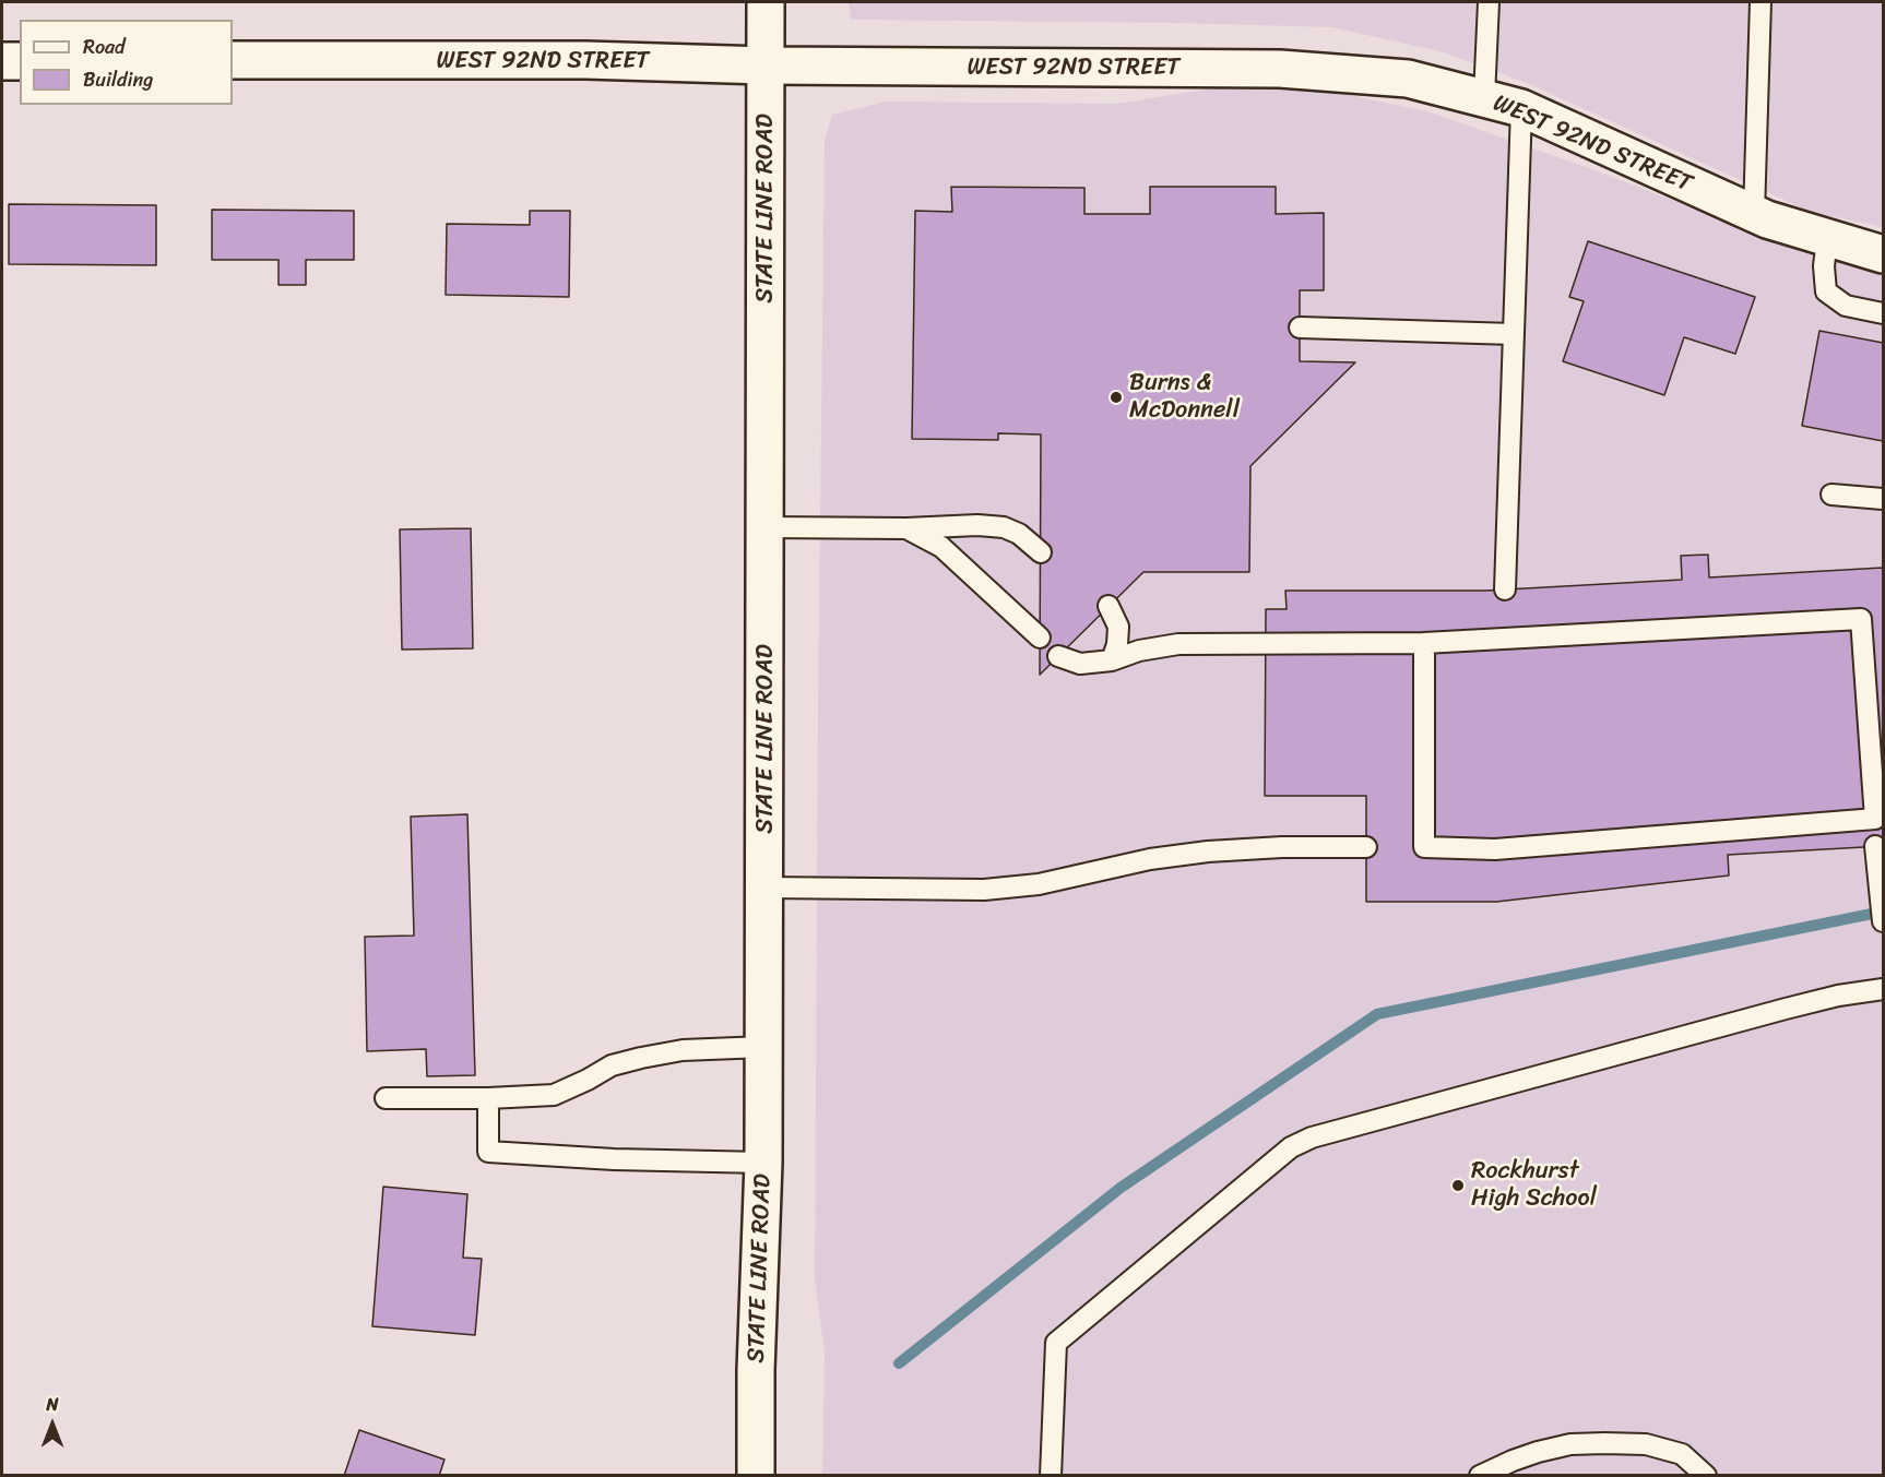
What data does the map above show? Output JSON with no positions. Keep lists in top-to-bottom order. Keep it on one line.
{"streets":{"street":["WEST 92ND STREET","STATE LINE ROAD"]},"crossings":[["WEST 92ND STREET","STATE LINE ROAD"]],"places":["Burns & McDonnell","Rockhurst High School"],"legend":["Road","Building"],"north":"top"}
